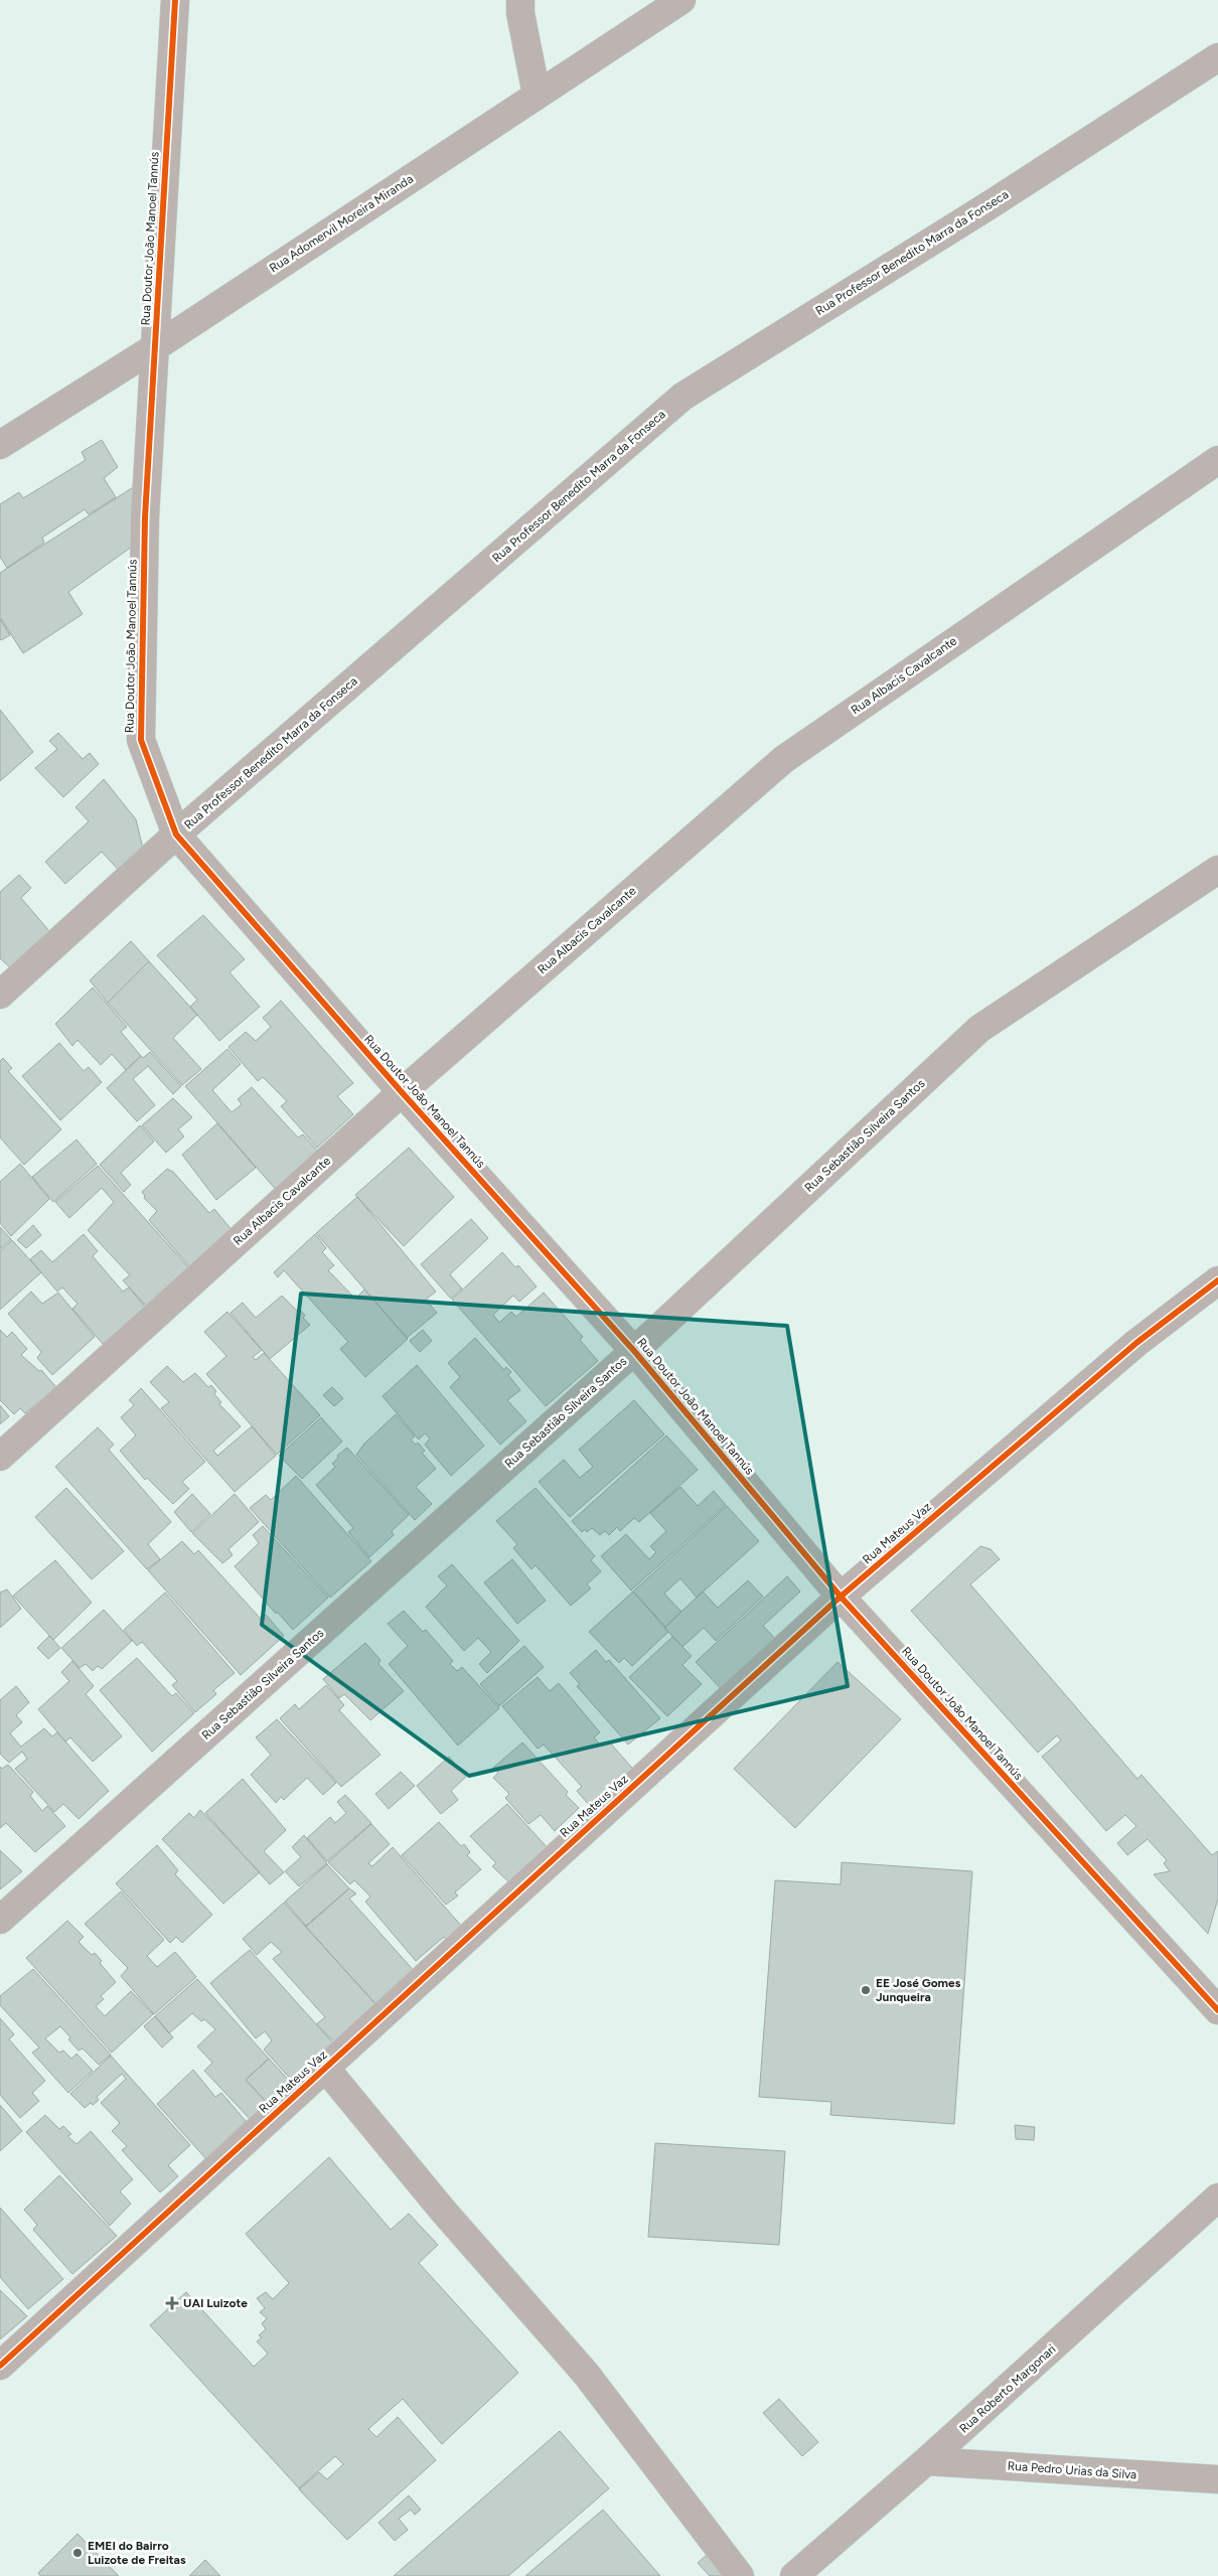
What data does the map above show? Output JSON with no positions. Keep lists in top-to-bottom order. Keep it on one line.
{"streets":{"street":["Rua Adomervil Moreira Miranda","Rua Doutor João Manoel Tannús","Rua Professor Benedito Marra da Fonseca","Rua Albacis Cavalcante","Rua Sebastião Silveira Santos","Rua Mateus Vaz","Rua Roberto Margonari","Rua Pedro Urias da Silva"]},"crossings":[["Rua Adomervil Moreira Miranda","Rua Doutor João Manoel Tannús"],["Rua Doutor João Manoel Tannús","Rua Professor Benedito Marra da Fonseca"],["Rua Doutor João Manoel Tannús","Rua Albacis Cavalcante"],["Rua Doutor João Manoel Tannús","Rua Sebastião Silveira Santos"],["Rua Doutor João Manoel Tannús","Rua Mateus Vaz"],["Rua Roberto Margonari","Rua Pedro Urias da Silva"]],"places":{"other":["EE José Gomes Junqueira","EMEI do Bairro Luizote de Freitas"],"health":["UAI Luizote"]}}
